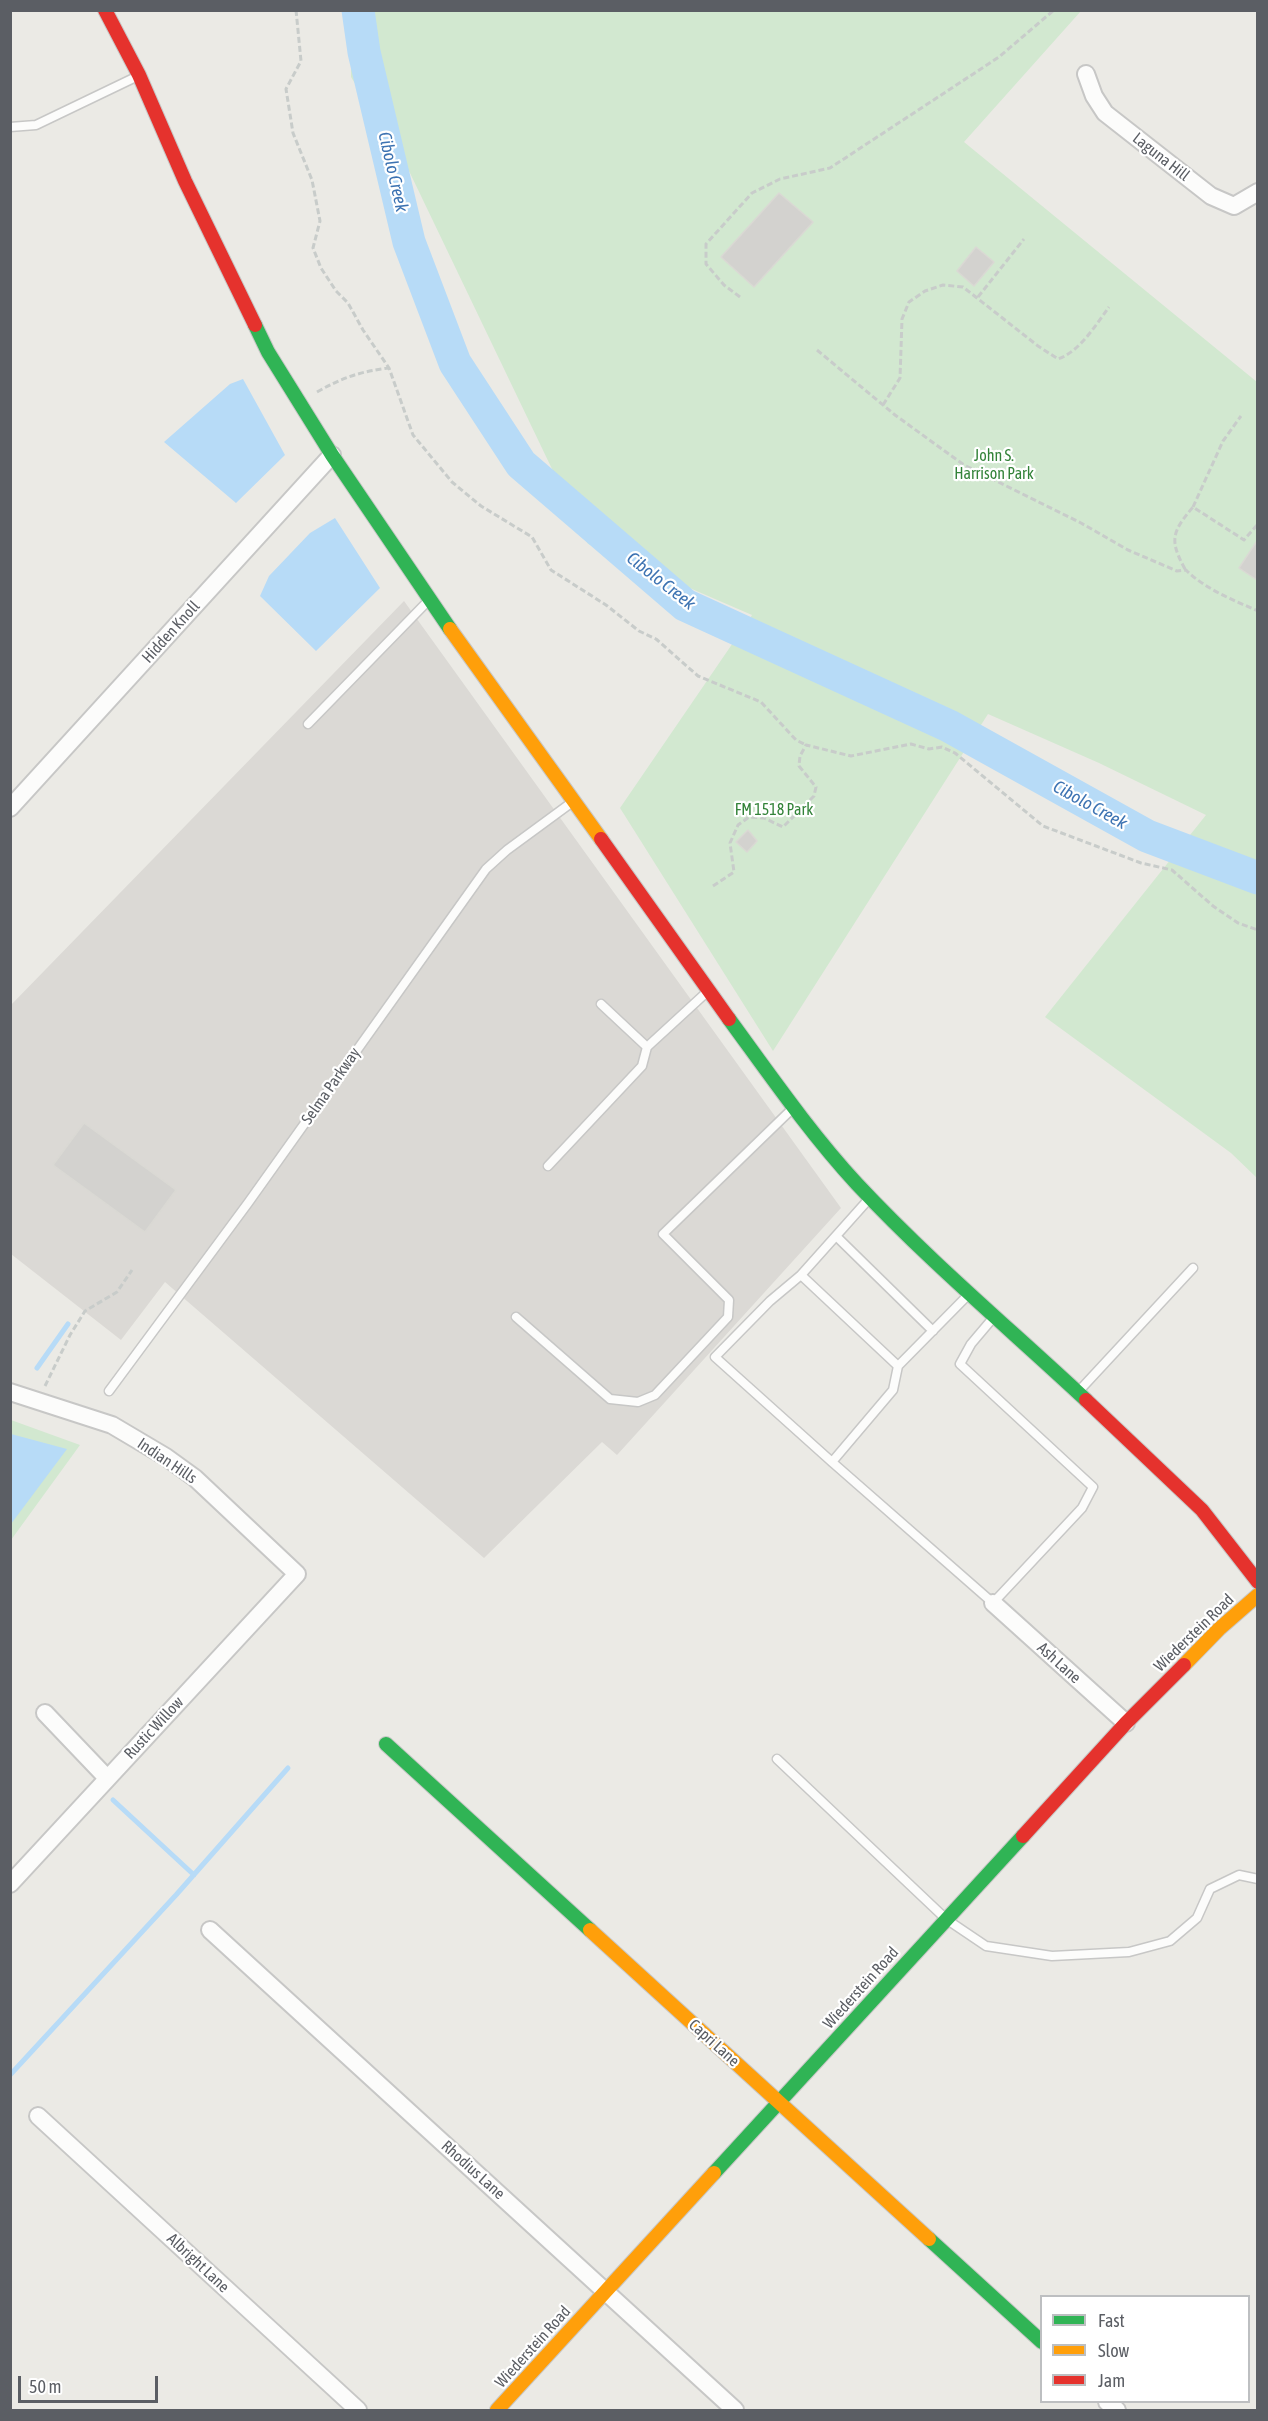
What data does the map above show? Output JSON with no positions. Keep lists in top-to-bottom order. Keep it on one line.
{"streets":{"street":["Laguna Hill","Hidden Knoll","Indian Hills","Wiederstein Road","Ash Lane","Rustic Willow","Capri Lane","Rhodius Lane","Albright Lane"],"lane":["Selma Parkway"]},"crossings":[["Indian Hills","Rustic Willow"],["Wiederstein Road","Ash Lane"],["Wiederstein Road","Capri Lane"],["Wiederstein Road","Rhodius Lane"]],"water":["Cibolo Creek"],"parks":["John S. Harrison Park","FM 1518 Park"],"legend":["Fast","Slow","Jam"],"scale_bar":"50 m"}
